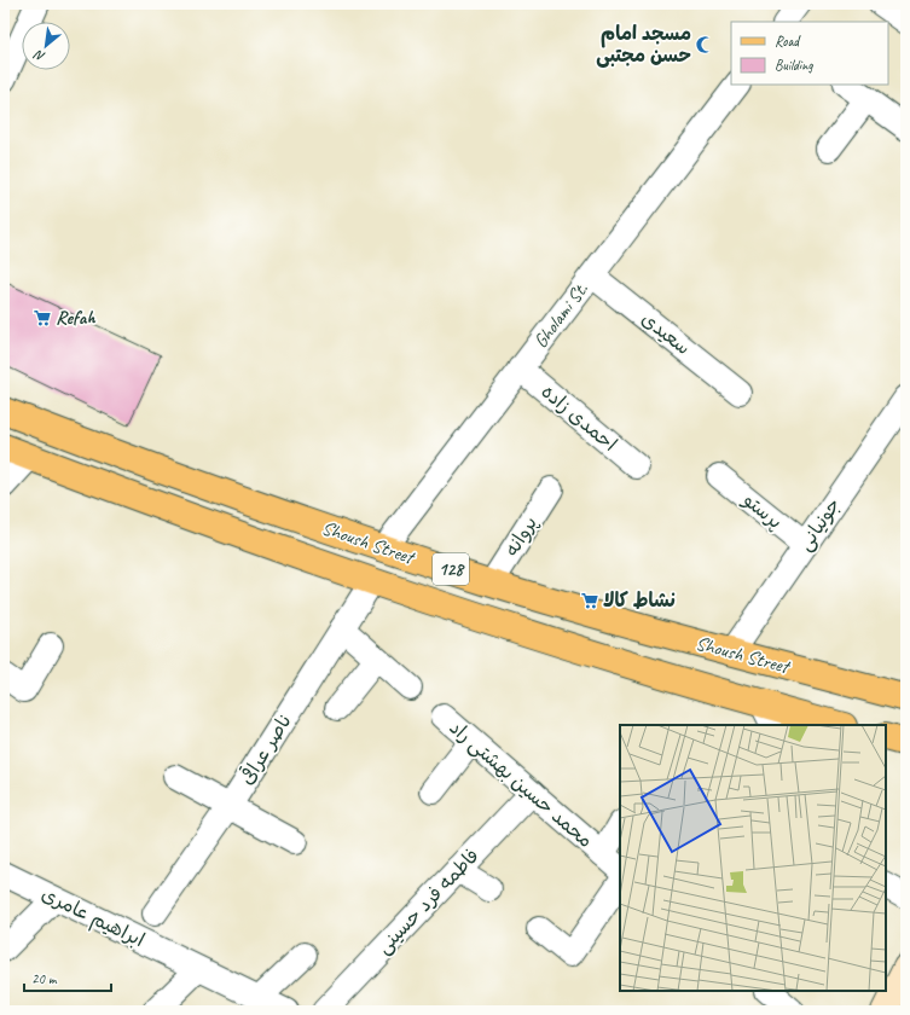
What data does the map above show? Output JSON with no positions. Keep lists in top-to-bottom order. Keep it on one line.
{"streets":{"main road":["Shoush Street","128"],"street":["Gholami St.","سعیدی","احمدی زاده","پرستو","جونیانی","پروانه","ناصر عراقی","محمد حسین بهشتی راد","فاطمه فرد حسینی","ابراهیم عامری"]},"crossings":[["Gholami St.","سعیدی"],["Gholami St.","احمدی زاده"],["Gholami St.","Shoush Street"],["پرستو","جونیانی"],["جونیانی","Shoush Street"],["پروانه","Shoush Street"],["Shoush Street","ناصر عراقی"],["محمد حسین بهشتی راد","فاطمه فرد حسینی"]],"places":{"mosque":["مسجد امام حسن مجتبی"],"supermarket":["Refah","نشاط کالا"]},"legend":["Road","Building"],"scale_bar":"20 m","north":"bottom left"}
